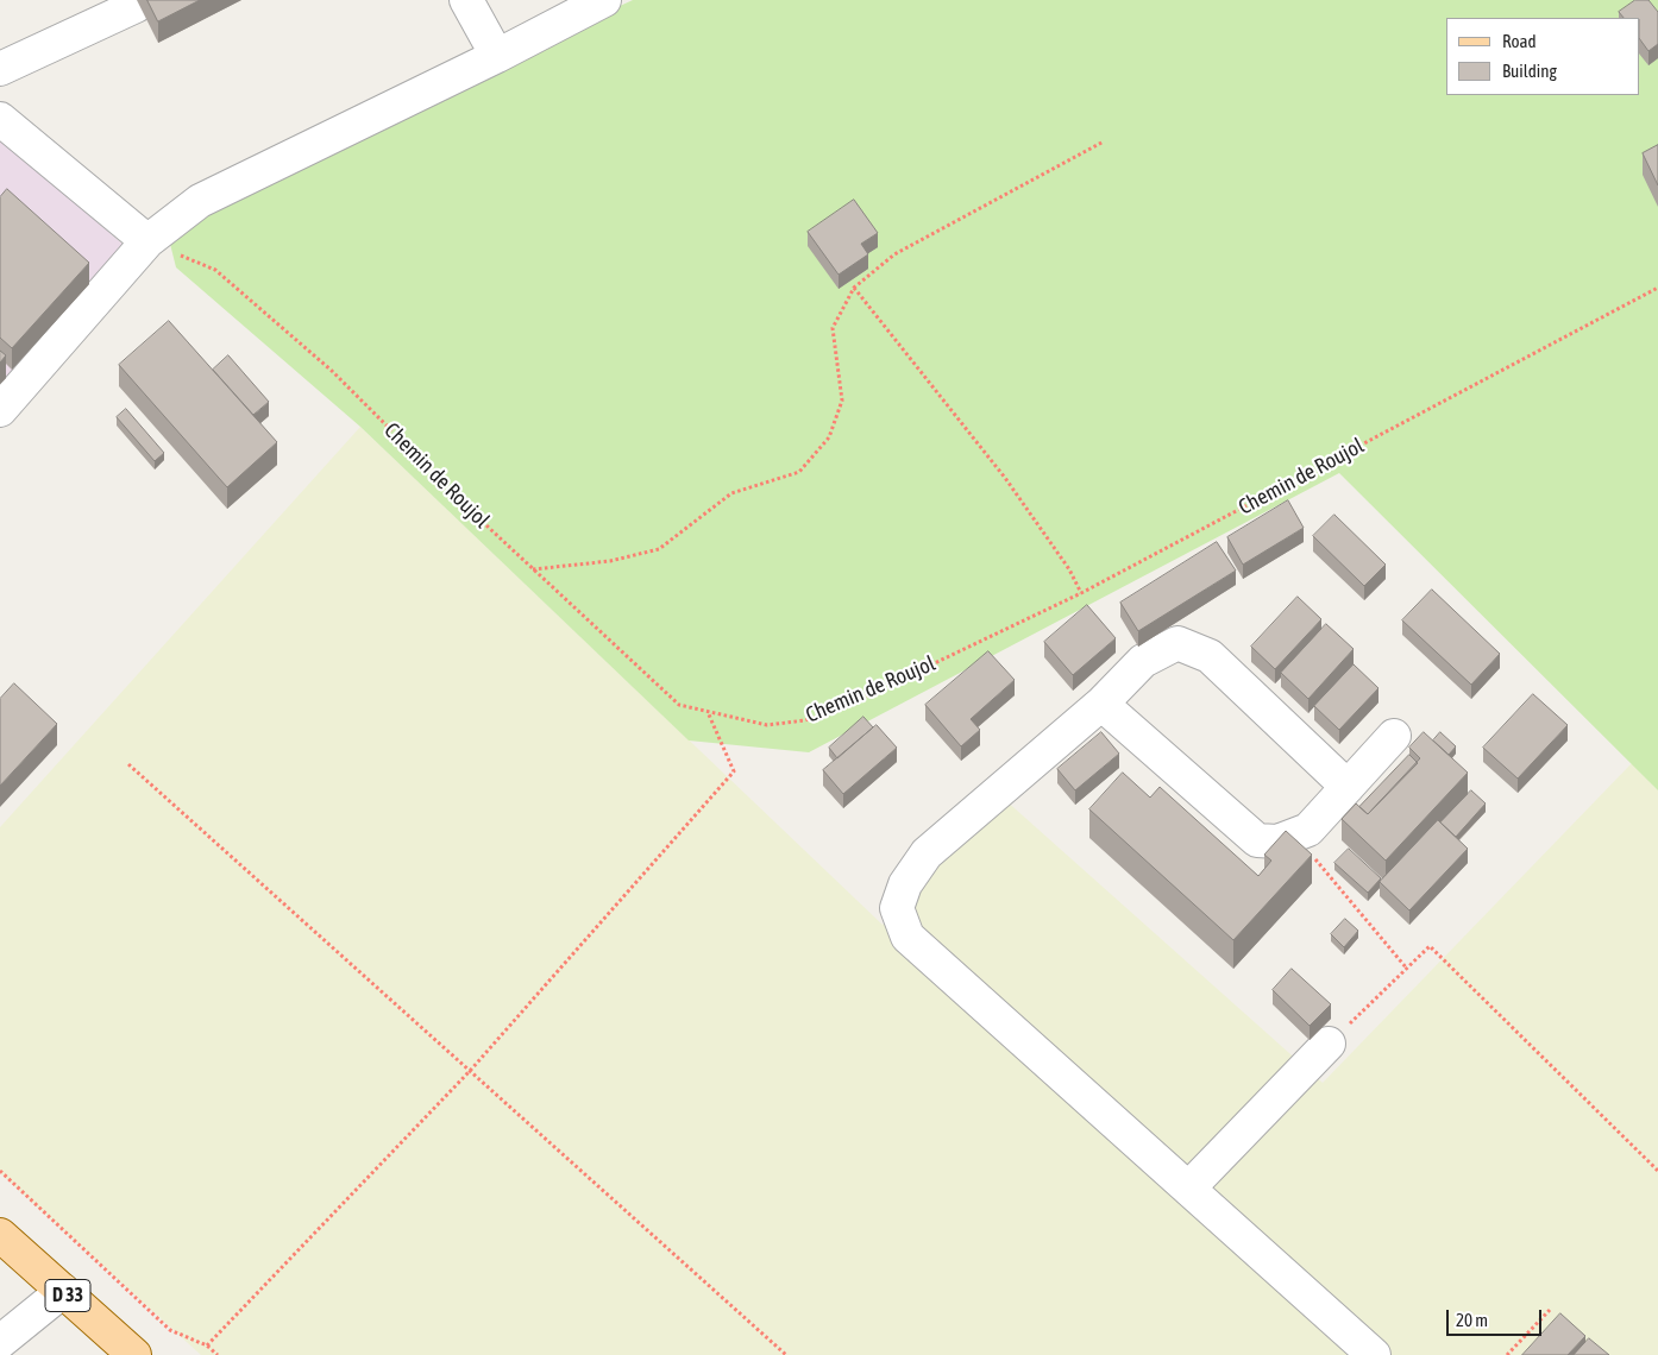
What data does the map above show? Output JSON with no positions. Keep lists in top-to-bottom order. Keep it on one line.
{"streets":{"main road":["D 33"],"path":["Chemin de Roujol"]},"legend":["Road","Building"],"scale_bar":"20 m"}
